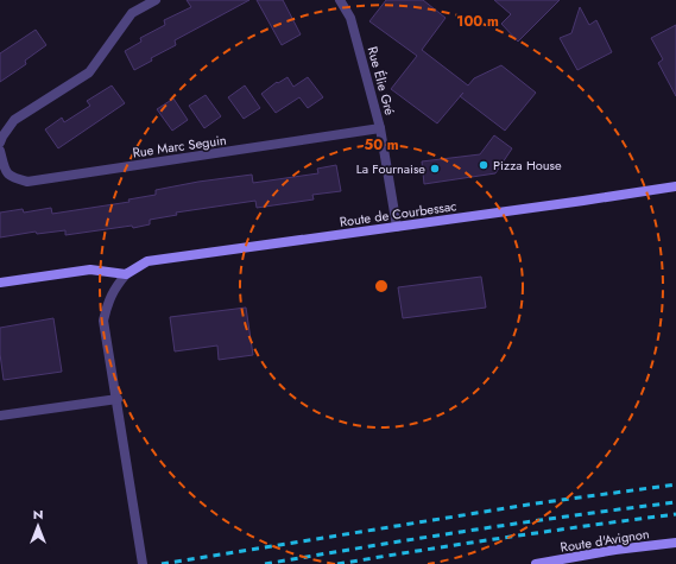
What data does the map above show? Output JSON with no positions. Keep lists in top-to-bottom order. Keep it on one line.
{"streets":{"street":["Rue Élie Gré","Rue Marc Seguin","Route de Courbessac","Route d'Avignon"]},"crossings":[["Rue Élie Gré","Rue Marc Seguin"],["Rue Élie Gré","Route de Courbessac"]],"places":["Pizza House","La Fournaise"],"north":"top","rings":["100 m","50 m"]}
